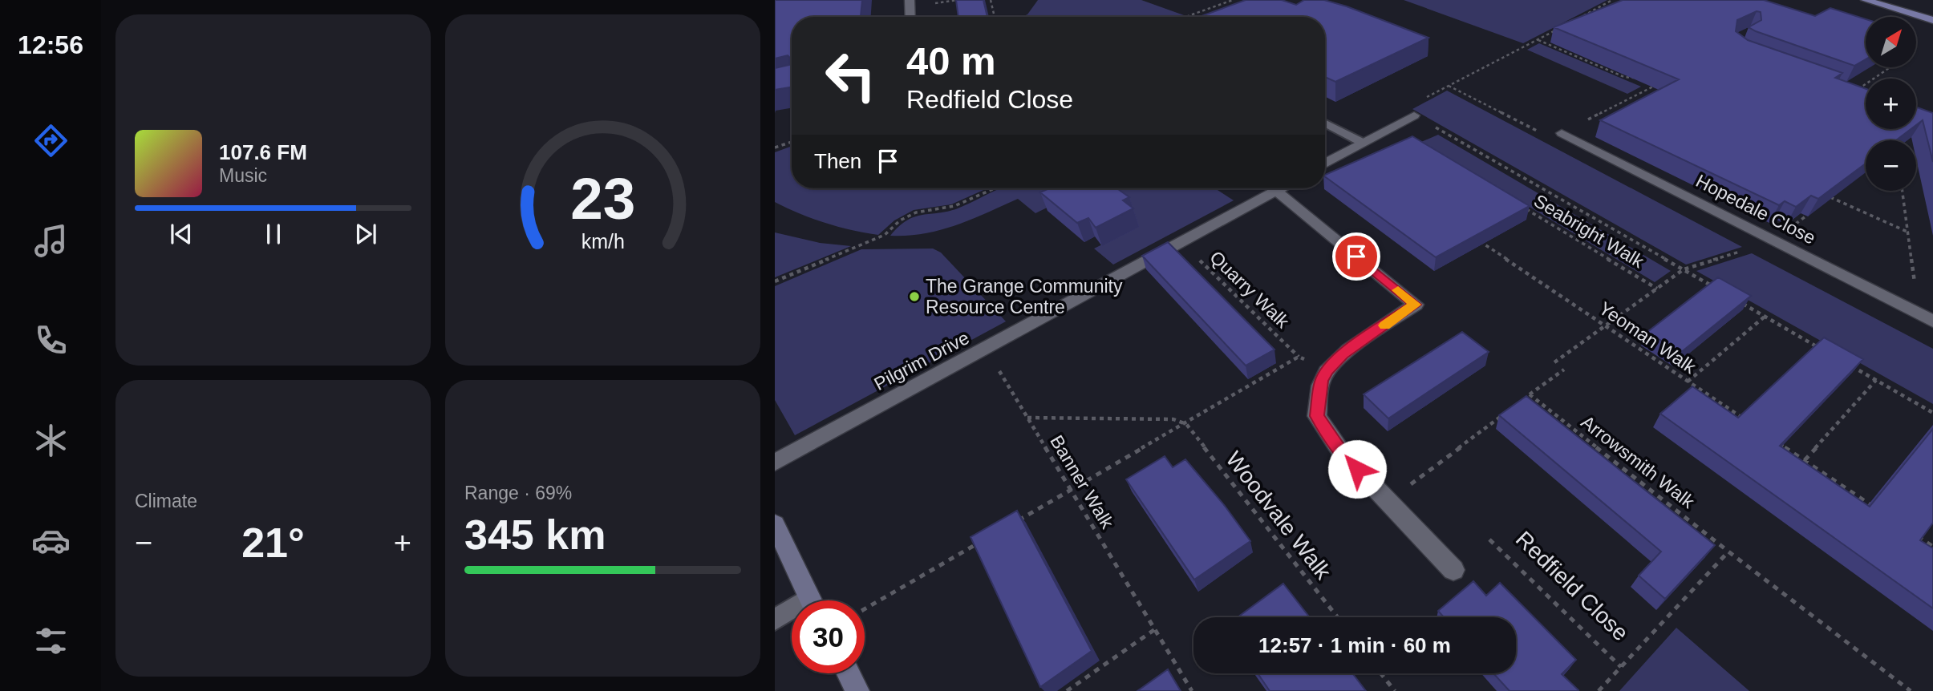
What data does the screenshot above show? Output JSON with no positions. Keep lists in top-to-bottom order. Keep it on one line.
{"streets":{"street":["Hopedale Close","Pilgrim Drive"],"path":["Seabright Walk","Quarry Walk","Yeoman Walk","Arrowsmith Walk","Banner Walk","Woodvale Walk","Redfield Close"]},"crossings":[["Quarry Walk","Pilgrim Drive"],["Pilgrim Drive","Banner Walk"]],"places":["The Grange Community Resource Centre"],"north":"top right","page":{"tabs":"12:56","map_buttons":["+","−"],"turn":["40 m","Redfield Close"],"song":["107.6 FM","Music"],"then":"Then","tile":["Climate",["Range · 69%","345 km"]],"heat":["−","21°","+"],"limit":"30","trip":"12:57 · 1 min · 60 m","gauge":["23","km/h"]}}
